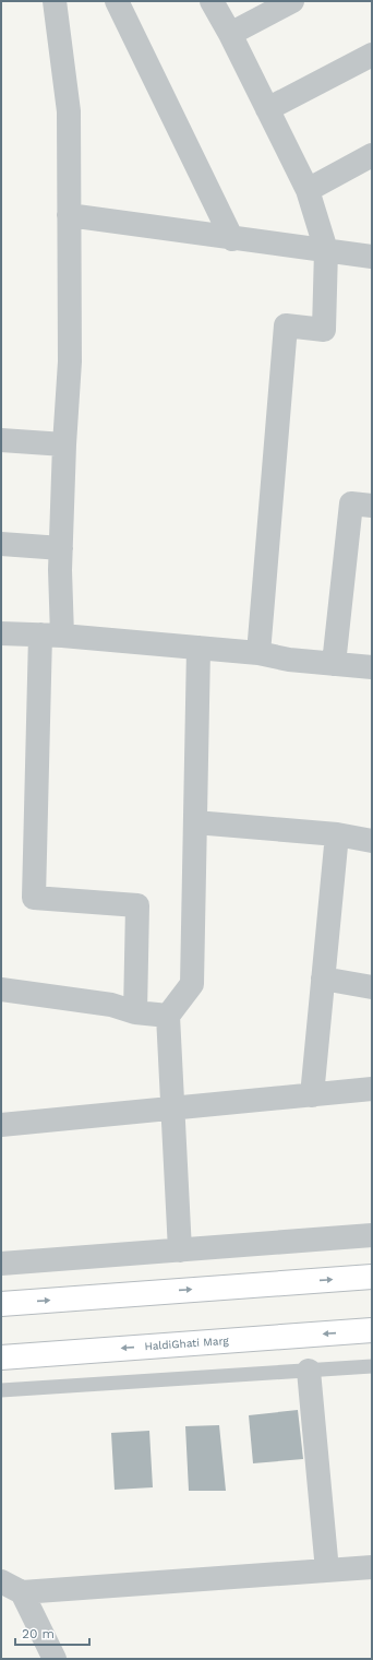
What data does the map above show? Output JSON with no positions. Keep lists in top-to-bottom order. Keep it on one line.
{"streets":{"street":["HaldiGhati Marg"]},"scale_bar":"20 m"}
